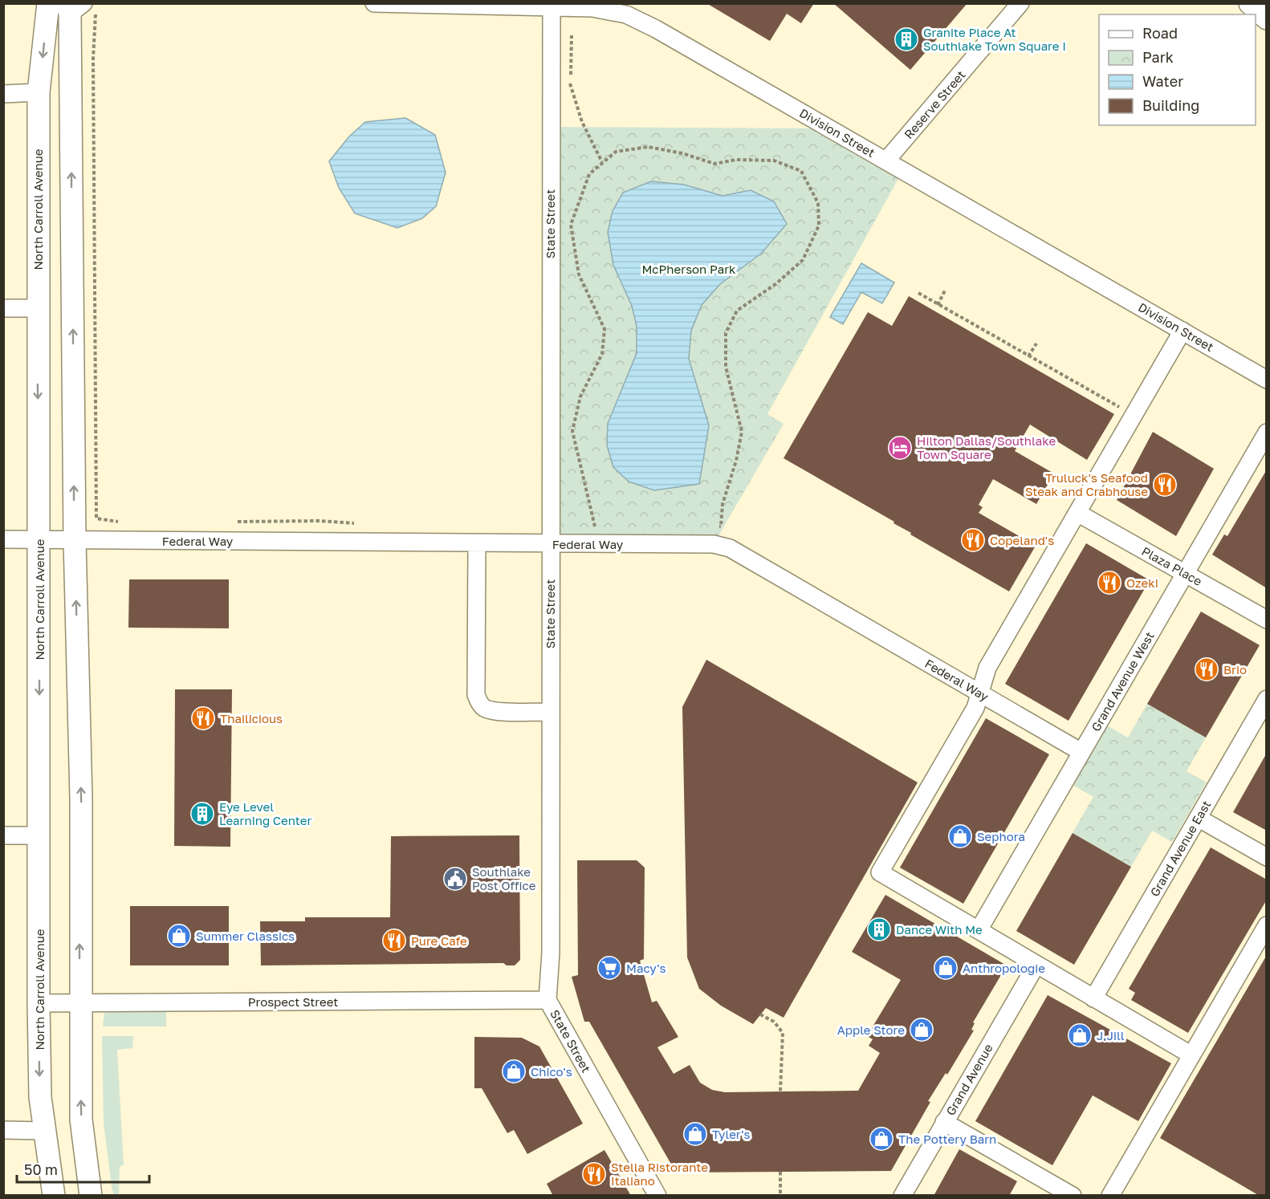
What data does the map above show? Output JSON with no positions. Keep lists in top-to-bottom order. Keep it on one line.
{"streets":{"main road":["North Carroll Avenue"],"street":["Reserve Street","Division Street","State Street","Federal Way","Plaza Place","Grand Avenue West","Grand Avenue East","Prospect Street","Grand Avenue"]},"crossings":[["Reserve Street","Division Street"],["Division Street","State Street"],["North Carroll Avenue","Federal Way"],["North Carroll Avenue","Prospect Street"],["State Street","Federal Way"],["State Street","Prospect Street"],["Federal Way","Grand Avenue West"],["Plaza Place","Grand Avenue West"]],"parks":["McPherson Park"],"places":{"building":["Granite Place At Southlake Town Square I","Eye Level Learning Center","Dance With Me"],"hotel":["Hilton Dallas/Southlake Town Square"],"restaurant":["Truluck's Seafood Steak and Crabhouse","Copeland's","Ozeki","Brio","Thailicious","Pure Cafe","Stella Ristorante Italiano"],"shop":["Sephora","Summer Classics","Anthropologie","Apple Store","J.Jill","Chico's","Tyler's","The Pottery Barn"],"public building":["Southlake Post Office"],"supermarket":["Macy's"]},"legend":["Road","Park","Water","Building"],"scale_bar":"50 m"}
